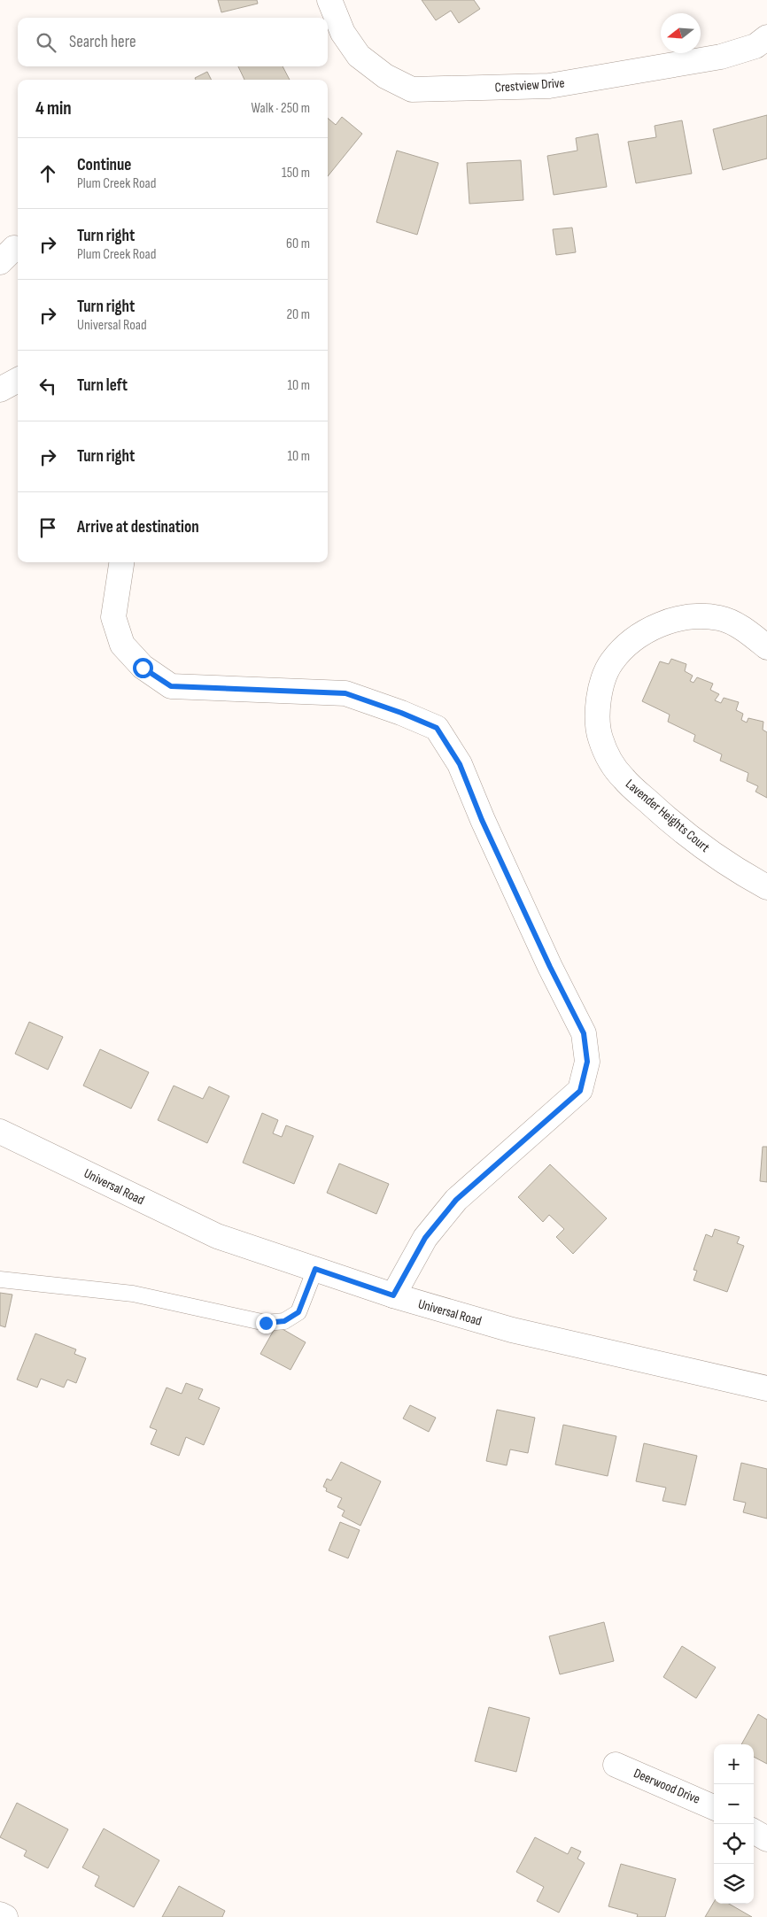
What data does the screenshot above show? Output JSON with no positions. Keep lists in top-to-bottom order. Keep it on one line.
{"streets":{"street":["Crestview Drive","Lavender Heights Court","Universal Road","Deerwood Drive"]},"north":"left","page":{"search":"Search here","heading":["4 min","Walk · 250 m"],"list":[["Continue","Plum Creek Road","150 m"],["Turn right","Plum Creek Road","60 m"],["Turn right","Universal Road","20 m"],["Turn left","10 m"],["Turn right","10 m"],"Arrive at destination"],"map_buttons":["+","−"]}}
